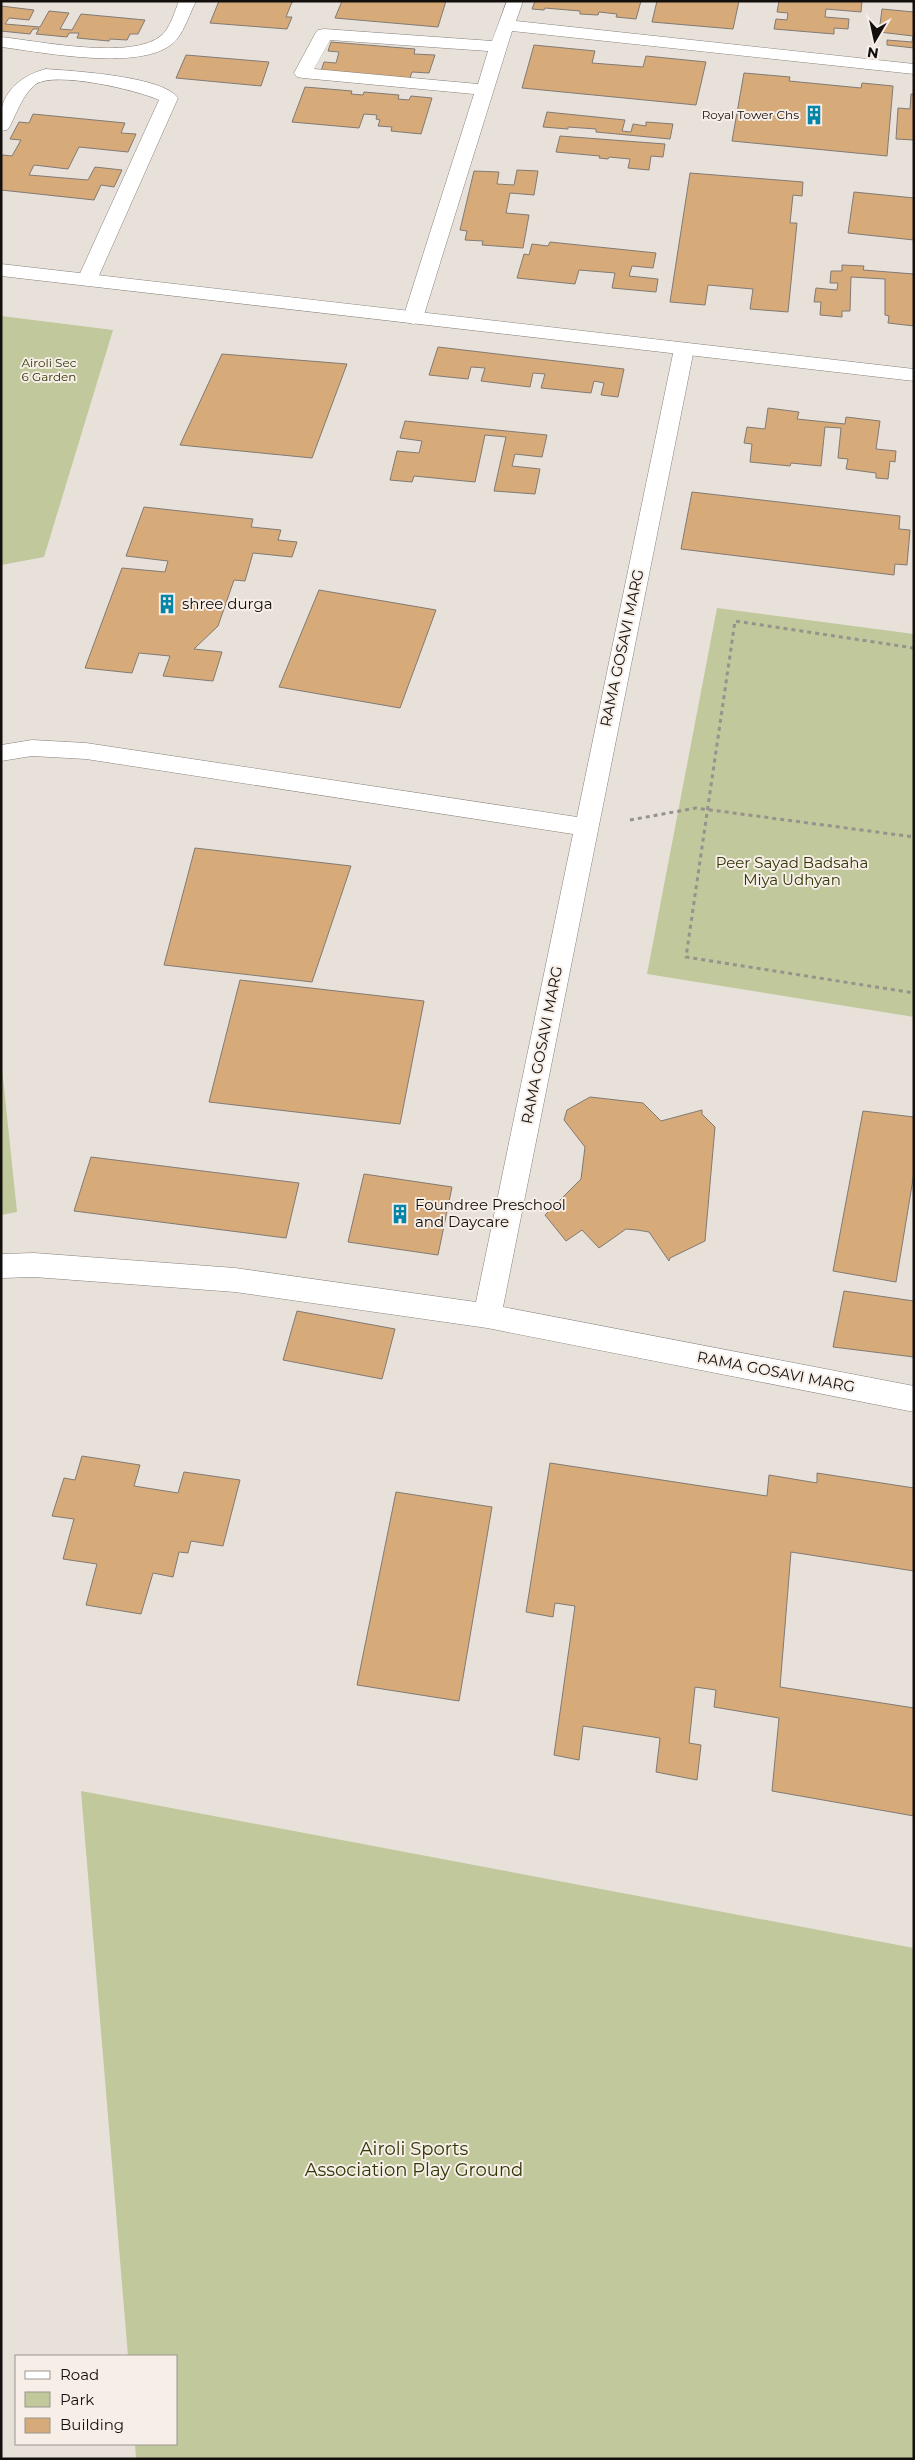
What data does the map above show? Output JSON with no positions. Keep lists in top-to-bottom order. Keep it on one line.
{"streets":{"street":["RAMA GOSAVI MARG"]},"parks":["Airoli Sec 6 Garden","Peer Sayad Badsaha Miya Udhyan","Airoli Sports Association Play Ground"],"places":{"building":["Royal Tower Chs","shree durga","Foundree Preschool and Daycare"]},"legend":["Road","Park","Building"],"north":"bottom"}
